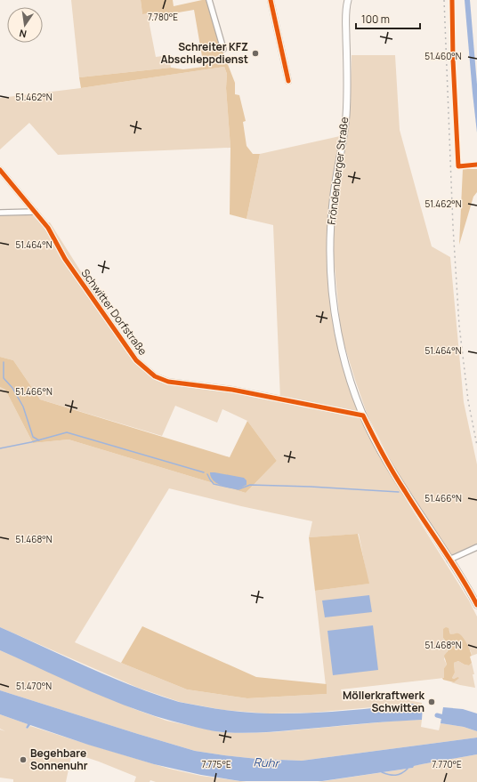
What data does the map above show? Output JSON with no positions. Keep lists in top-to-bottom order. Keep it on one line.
{"streets":{"main road":["Fröndenberger Straße"],"street":["Schwitter Dorfstraße"]},"crossings":[["Fröndenberger Straße","Schwitter Dorfstraße"]],"water":["Ruhr"],"places":["Schreiter KFZ Abschleppdienst","Möllerkraftwerk Schwitten","Begehbare Sonnenuhr"],"scale_bar":"100 m","north":"bottom","coordinates":["7.780°E","51.460°N","51.462°N","51.464°N","51.466°N","51.468°N","51.470°N","7.775°E","7.770°E"]}
